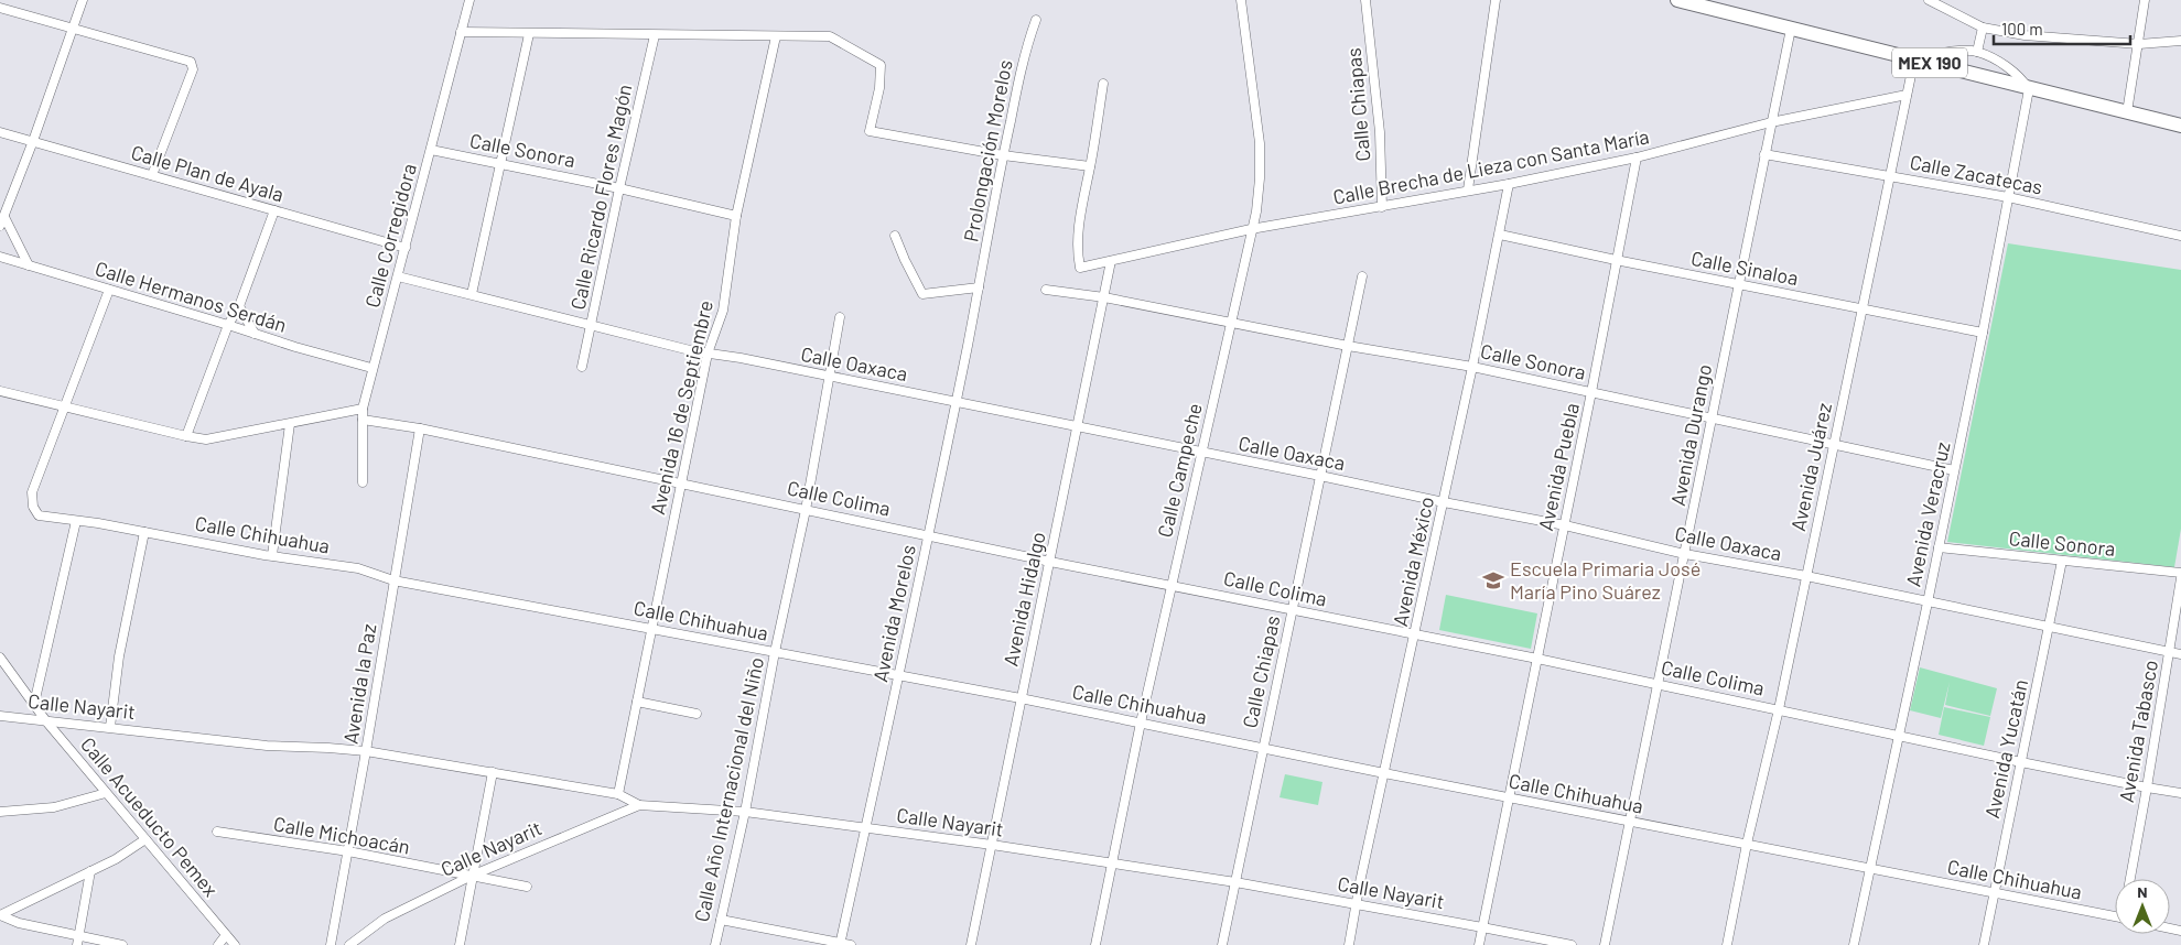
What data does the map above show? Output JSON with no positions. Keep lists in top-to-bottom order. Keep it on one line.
{"streets":{"main road":["MEX 190"],"street":["Calle Chiapas","Calle Sonora","Prolongación Morelos","Calle Brecha de Lieza con Santa María","Calle Plan de Ayala","Calle Zacatecas","Calle Ricardo Flores Magón","Calle Corregidora","Calle Sinaloa","Calle Hermanos Serdán","Calle Oaxaca","Avenida 16 de Septiembre","Avenida Durango","Avenida Puebla","Avenida Juárez","Calle Campeche","Calle Colima","Avenida Veracruz","Calle Chihuahua","Avenida México","Avenida Hidalgo","Avenida Morelos","Avenida la Paz","Calle Nayarit","Avenida Tabasco","Avenida Yucatán","Calle Año Internacional del Niño","Calle Acueducto Pemex","Calle Michoacán"]},"crossings":[["MEX 190","Avenida Durango"],["MEX 190","Avenida Juárez"],["MEX 190","Avenida Veracruz"],["Calle Chiapas","Calle Sonora"],["Calle Chiapas","Calle Brecha de Lieza con Santa María"],["Calle Chiapas","Calle Oaxaca"],["Calle Chiapas","Calle Colima"],["Calle Chiapas","Calle Chihuahua"],["Calle Chiapas","Calle Nayarit"],["Calle Sonora","Calle Ricardo Flores Magón"],["Calle Sonora","Calle Corregidora"],["Calle Sonora","Avenida 16 de Septiembre"],["Calle Sonora","Avenida Durango"],["Calle Sonora","Avenida Puebla"],["Calle Sonora","Avenida Juárez"],["Calle Sonora","Calle Campeche"],["Calle Sonora","Avenida Veracruz"],["Calle Sonora","Avenida México"],["Calle Sonora","Avenida Hidalgo"],["Calle Sonora","Avenida Yucatán"],["Prolongación Morelos","Avenida Morelos"],["Calle Brecha de Lieza con Santa María","Avenida Durango"],["Calle Brecha de Lieza con Santa María","Avenida Puebla"],["Calle Brecha de Lieza con Santa María","Avenida Juárez"],["Calle Brecha de Lieza con Santa María","Calle Campeche"],["Calle Brecha de Lieza con Santa María","Avenida México"],["Calle Brecha de Lieza con Santa María","Avenida Hidalgo"],["Calle Plan de Ayala","Calle Corregidora"],["Calle Zacatecas","Avenida Durango"],["Calle Zacatecas","Avenida Juárez"],["Calle Zacatecas","Avenida Veracruz"],["Calle Ricardo Flores Magón","Calle Oaxaca"],["Calle Corregidora","Calle Hermanos Serdán"],["Calle Corregidora","Calle Oaxaca"],["Calle Corregidora","Calle Colima"],["Calle Sinaloa","Avenida Durango"],["Calle Sinaloa","Avenida Puebla"],["Calle Sinaloa","Avenida Juárez"],["Calle Sinaloa","Avenida Veracruz"],["Calle Sinaloa","Avenida México"],["Calle Oaxaca","Avenida 16 de Septiembre"],["Calle Oaxaca","Avenida Durango"],["Calle Oaxaca","Avenida Puebla"],["Calle Oaxaca","Avenida Juárez"],["Calle Oaxaca","Calle Campeche"],["Calle Oaxaca","Avenida Veracruz"],["Calle Oaxaca","Avenida México"],["Calle Oaxaca","Avenida Hidalgo"],["Calle Oaxaca","Avenida Morelos"],["Calle Oaxaca","Avenida Tabasco"],["Calle Oaxaca","Avenida Yucatán"],["Calle Oaxaca","Calle Año Internacional del Niño"],["Avenida 16 de Septiembre","Calle Colima"],["Avenida 16 de Septiembre","Calle Chihuahua"],["Avenida 16 de Septiembre","Calle Nayarit"],["Avenida Durango","Calle Colima"],["Avenida Durango","Calle Chihuahua"],["Avenida Puebla","Calle Colima"],["Avenida Puebla","Calle Chihuahua"],["Avenida Puebla","Calle Nayarit"],["Avenida Juárez","Calle Colima"],["Avenida Juárez","Calle Chihuahua"],["Calle Campeche","Calle Colima"],["Calle Campeche","Calle Chihuahua"],["Calle Campeche","Calle Nayarit"],["Calle Colima","Avenida Veracruz"],["Calle Colima","Avenida México"],["Calle Colima","Avenida Hidalgo"],["Calle Colima","Avenida Morelos"],["Calle Colima","Avenida la Paz"],["Calle Colima","Avenida Tabasco"],["Calle Colima","Avenida Yucatán"],["Calle Colima","Calle Año Internacional del Niño"],["Avenida Veracruz","Calle Chihuahua"],["Calle Chihuahua","Avenida México"],["Calle Chihuahua","Avenida Hidalgo"],["Calle Chihuahua","Avenida Morelos"],["Calle Chihuahua","Avenida la Paz"],["Calle Chihuahua","Avenida Yucatán"],["Calle Chihuahua","Calle Año Internacional del Niño"],["Avenida México","Calle Nayarit"],["Avenida Hidalgo","Calle Nayarit"],["Avenida Morelos","Calle Nayarit"],["Avenida la Paz","Calle Nayarit"],["Avenida la Paz","Calle Michoacán"],["Calle Nayarit","Calle Año Internacional del Niño"],["Calle Nayarit","Calle Acueducto Pemex"],["Calle Nayarit","Calle Michoacán"]],"places":{"school or university":["Escuela Primaria José María Pino Suárez"]},"scale_bar":"100 m","north":"top"}
